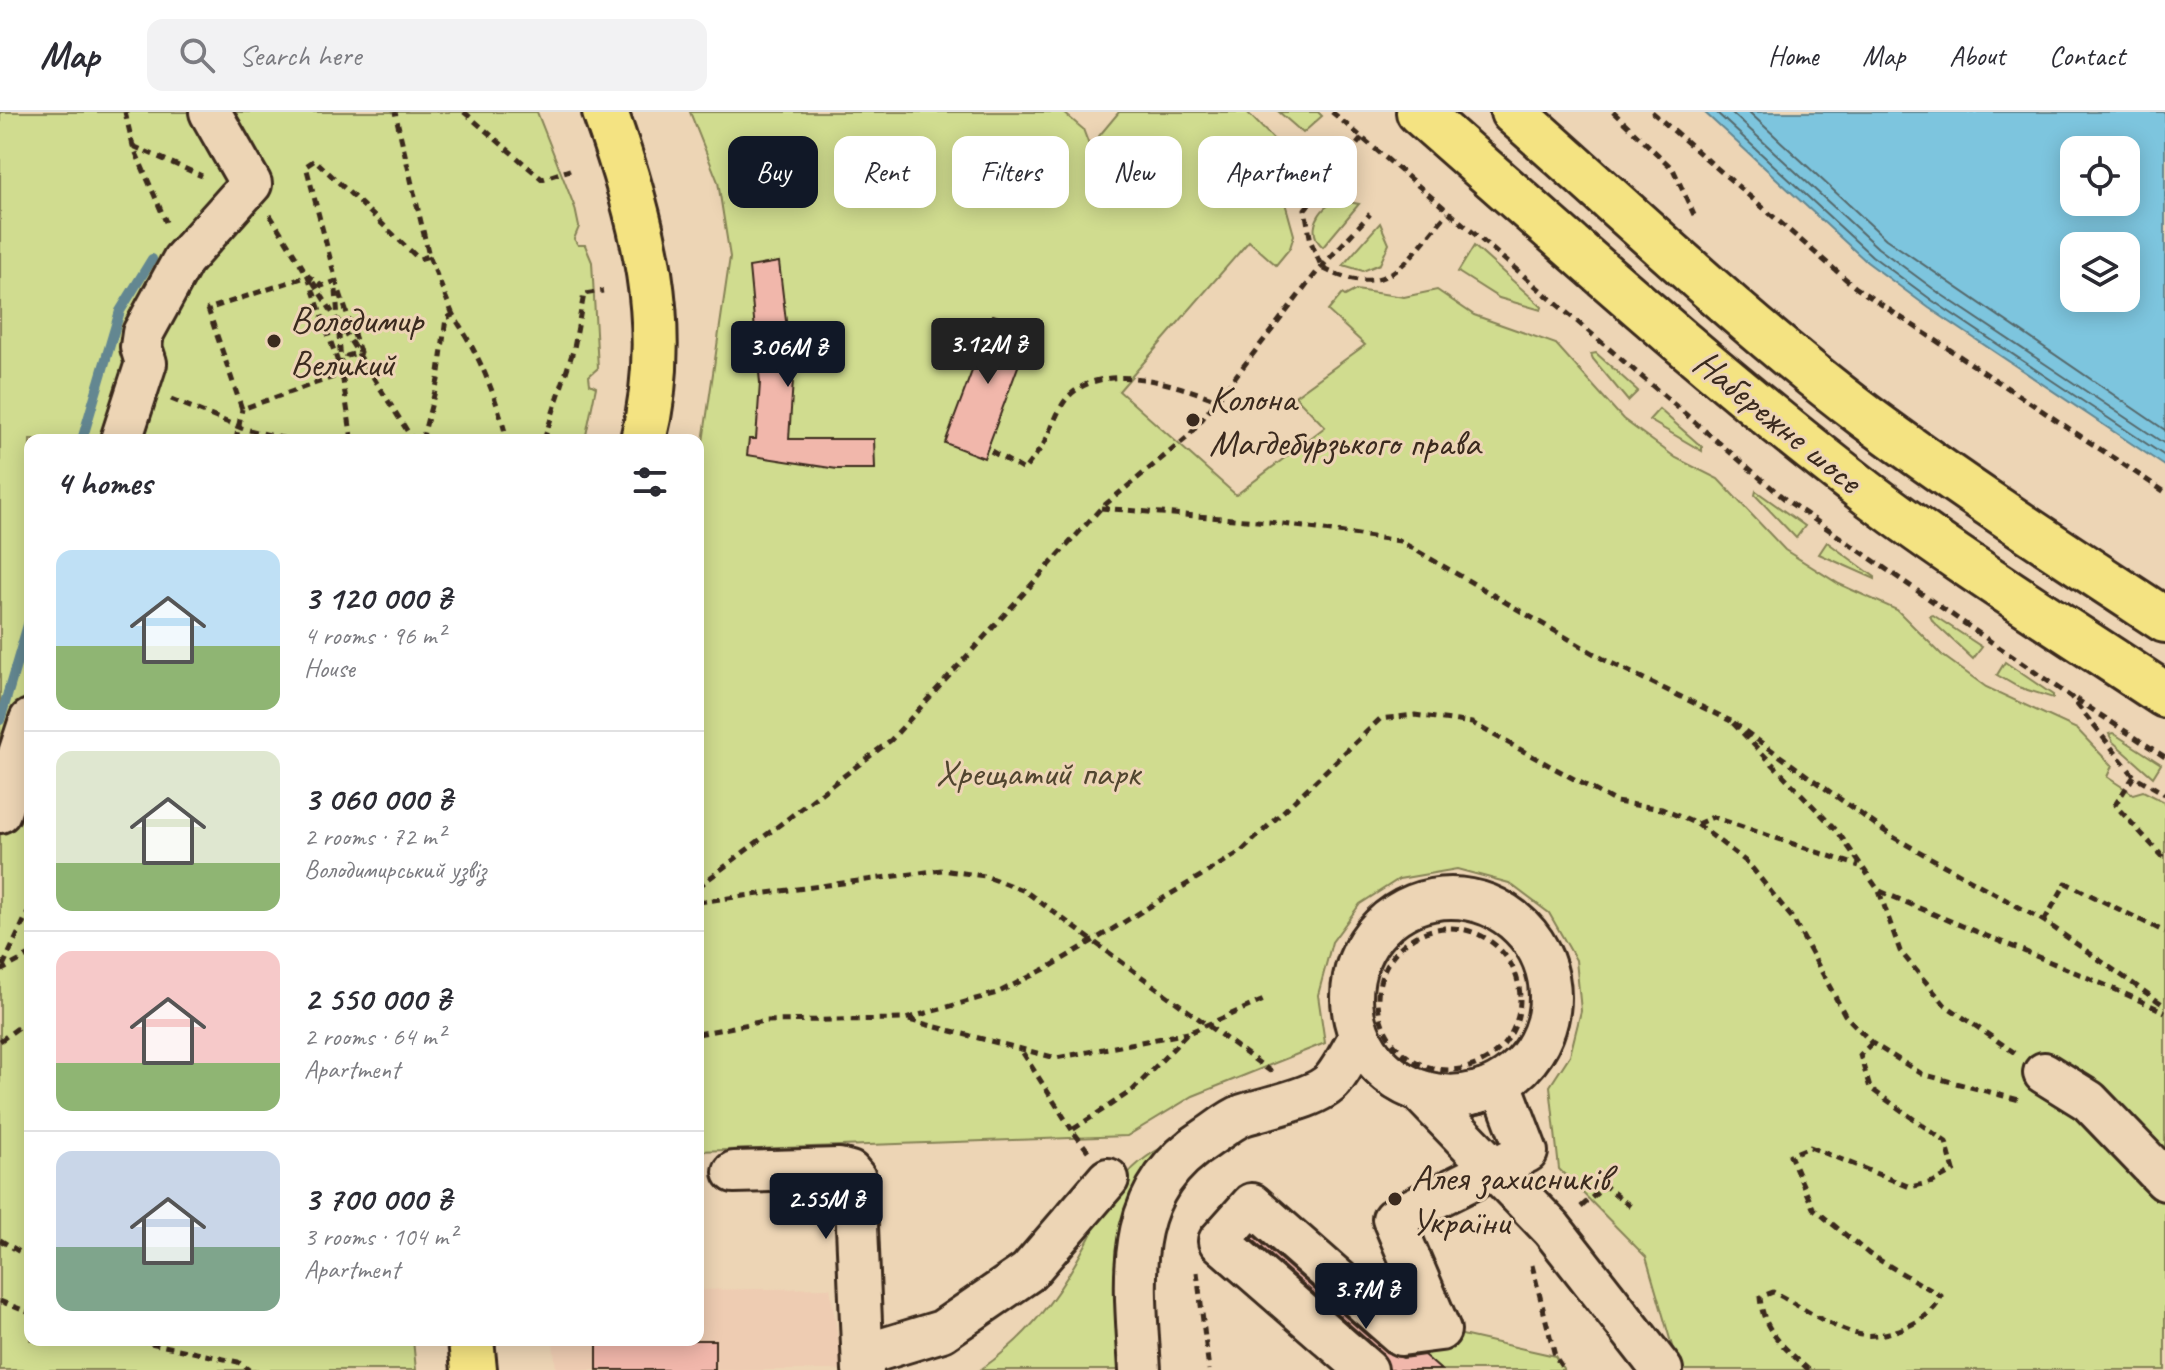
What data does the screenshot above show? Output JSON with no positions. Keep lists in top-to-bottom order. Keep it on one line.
{"streets":{"main road":["Набережне шосе"]},"parks":["Хрещатий парк"],"places":["Володимир Великий","Колона Магдебурзького права","Алея захисників України"],"page":{"header":"Map","search":"Search here","nav":["Home","Map","About","Contact"],"chip":["Buy","Rent","Filters","New","Apartment"],"price":["3.12M ₴","3.06M ₴","2.55M ₴","3.7M ₴"],"heading":"4 homes","list":[{"name":"3 120 000 ₴","note":"4 rooms · 96 m² · House"},{"name":"3 060 000 ₴","note":"2 rooms · 72 m² · Володимирський узвіз"},{"name":"2 550 000 ₴","note":"2 rooms · 64 m² · Apartment"},{"name":"3 700 000 ₴","note":"3 rooms · 104 m² · Apartment"}]}}
